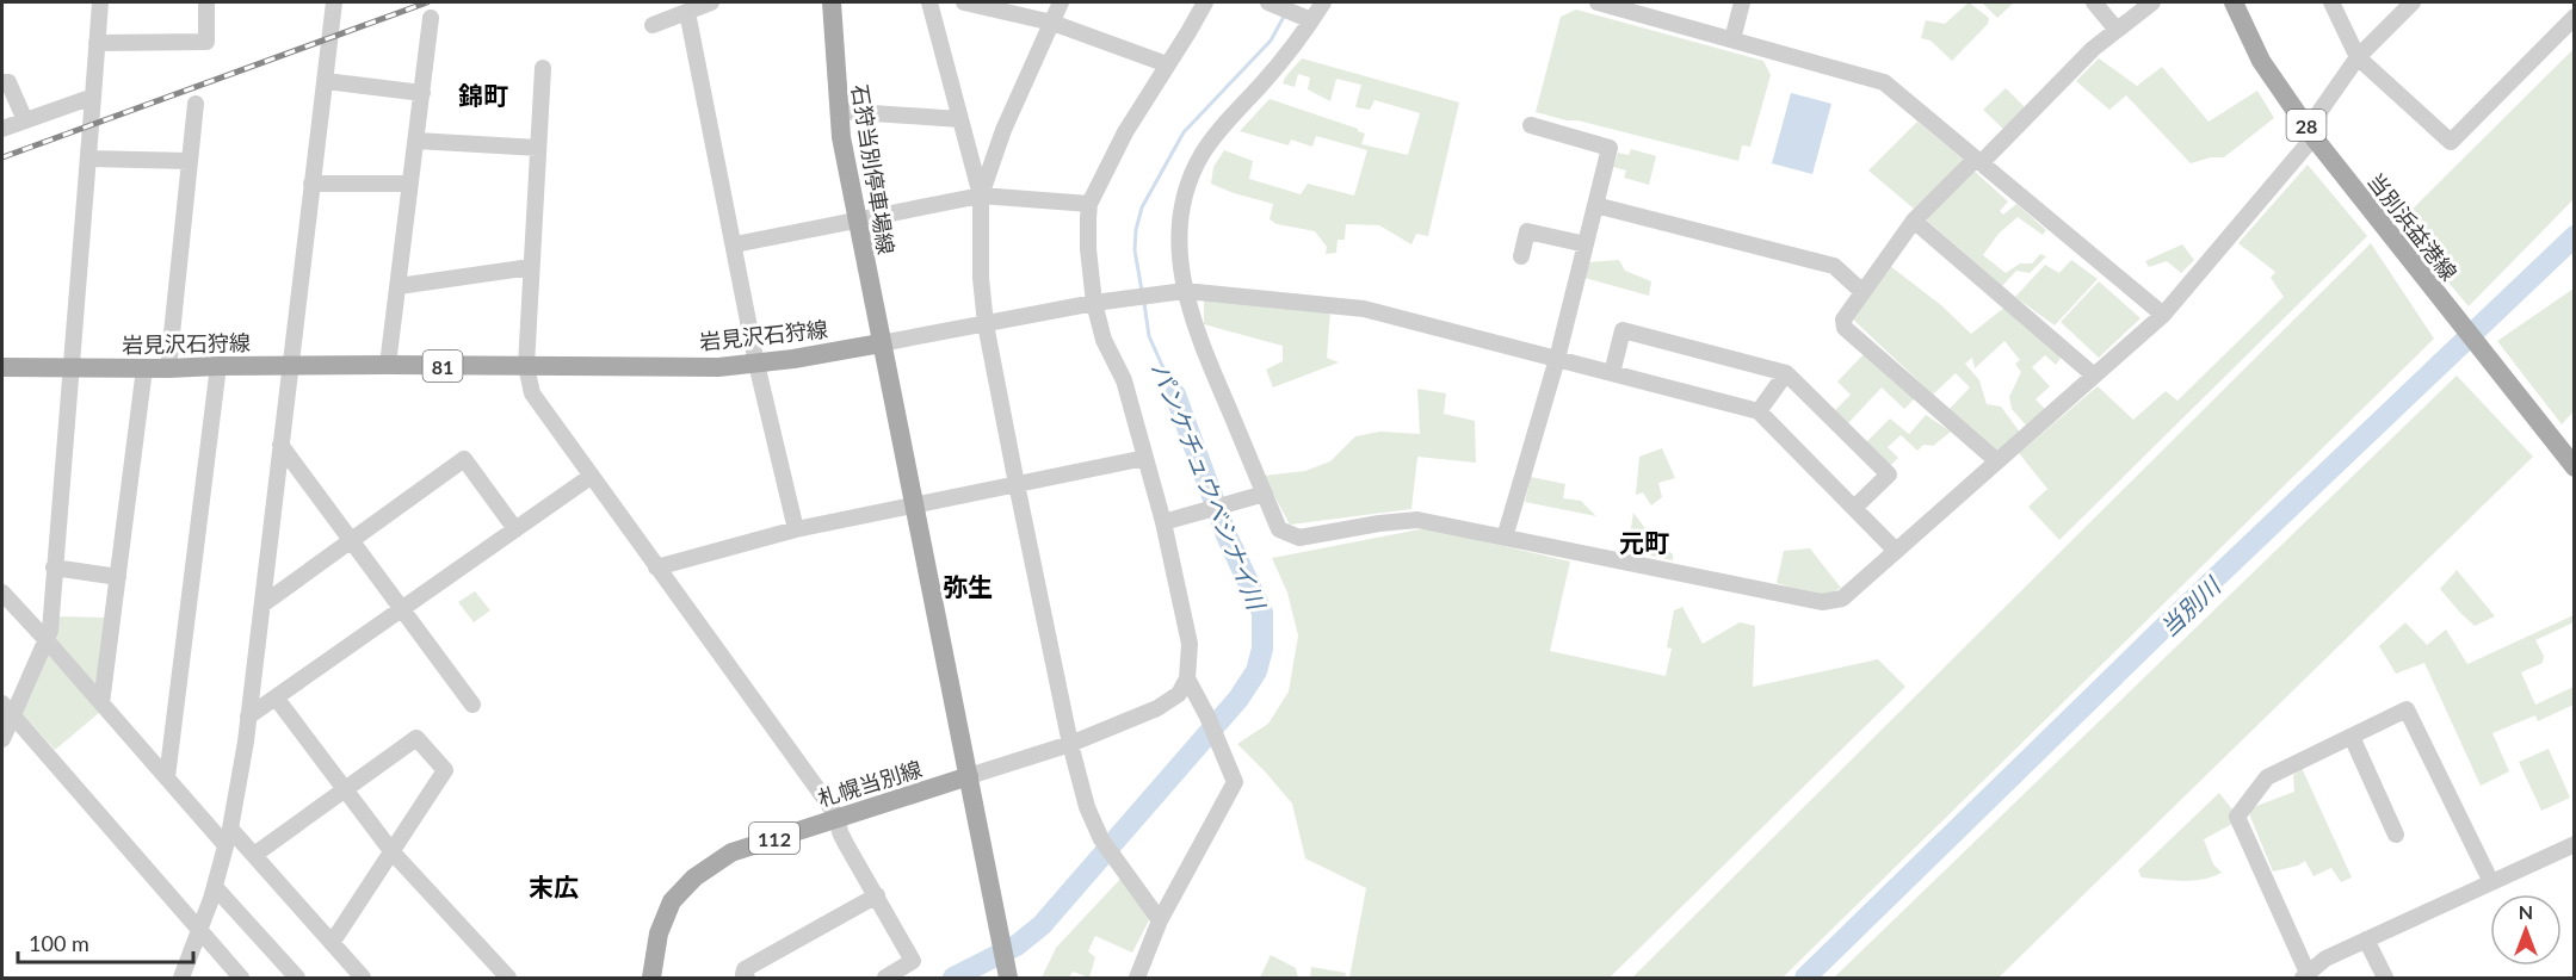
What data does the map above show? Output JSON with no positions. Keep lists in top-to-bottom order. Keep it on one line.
{"streets":{"main road":["28","石狩当別停車場線","当別浜益港線","岩見沢石狩線","81","札幌当別線","112"]},"crossings":[["石狩当別停車場線","岩見沢石狩線"]],"districts":["錦町","元町","弥生","末広"],"water":["パンケチュウベシナイ川","当別川"],"scale_bar":"100 m","north":"top"}
